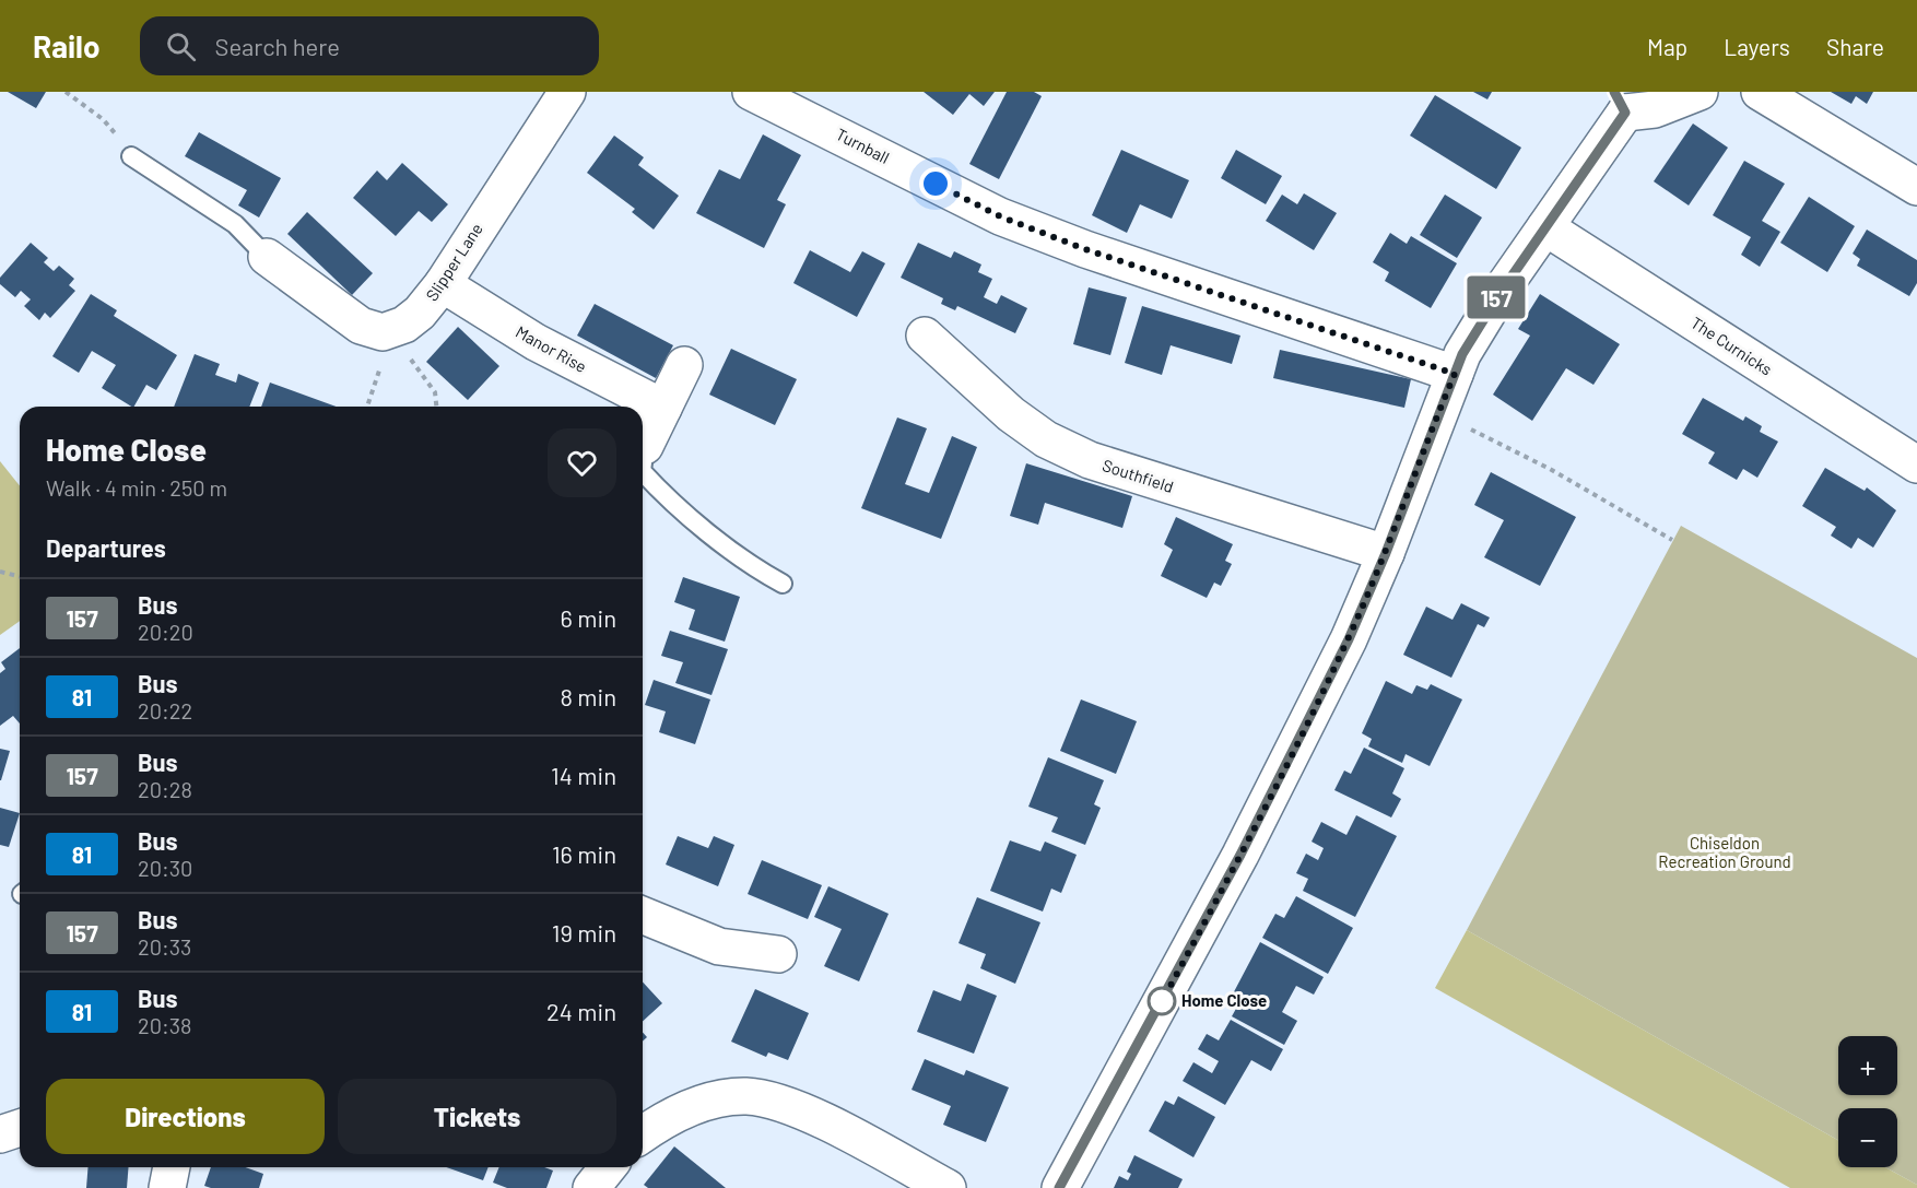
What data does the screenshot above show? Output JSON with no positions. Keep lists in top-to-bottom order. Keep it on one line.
{"streets":{"street":["Turnball","Slipper Lane","The Curnicks","Manor Rise","Southfield"]},"crossings":[["Slipper Lane","Manor Rise"]],"parks":["Chiseldon Recreation Ground"],"places":["Home Close"],"lines":["bus line 157"],"page":{"header":"Railo","search":"Search here","nav":["Map","Layers","Share"],"on_map":"157","heading":[["Home Close","Walk · 4 min · 250 m"],"Departures"],"list":[{"mark":"157","name":"Bus","note":"20:20","value":"6 min"},{"mark":"81","name":"Bus","note":"20:22","value":"8 min"},{"mark":"157","name":"Bus","note":"20:28","value":"14 min"},{"mark":"81","name":"Bus","note":"20:30","value":"16 min"},{"mark":"157","name":"Bus","note":"20:33","value":"19 min"},{"mark":"81","name":"Bus","note":"20:38","value":"24 min"}],"map_buttons":["+","−"],"buttons":["Directions","Tickets"]}}
